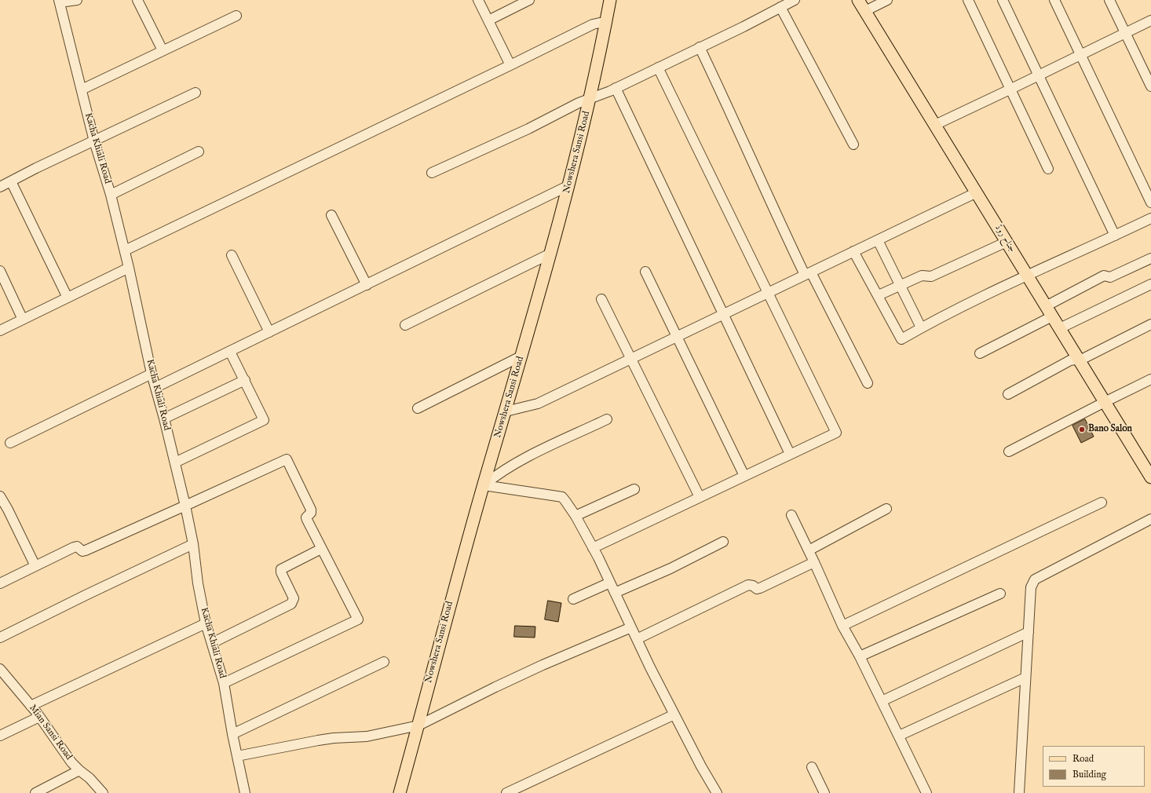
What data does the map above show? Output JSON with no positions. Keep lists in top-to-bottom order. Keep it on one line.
{"streets":{"main road":["Nowshera Sansi Road","جناح روڈ"],"street":["Kacha Khiali Road","Mian Sansi Road"]},"places":["Bano Salon"],"legend":["Road","Building"]}
